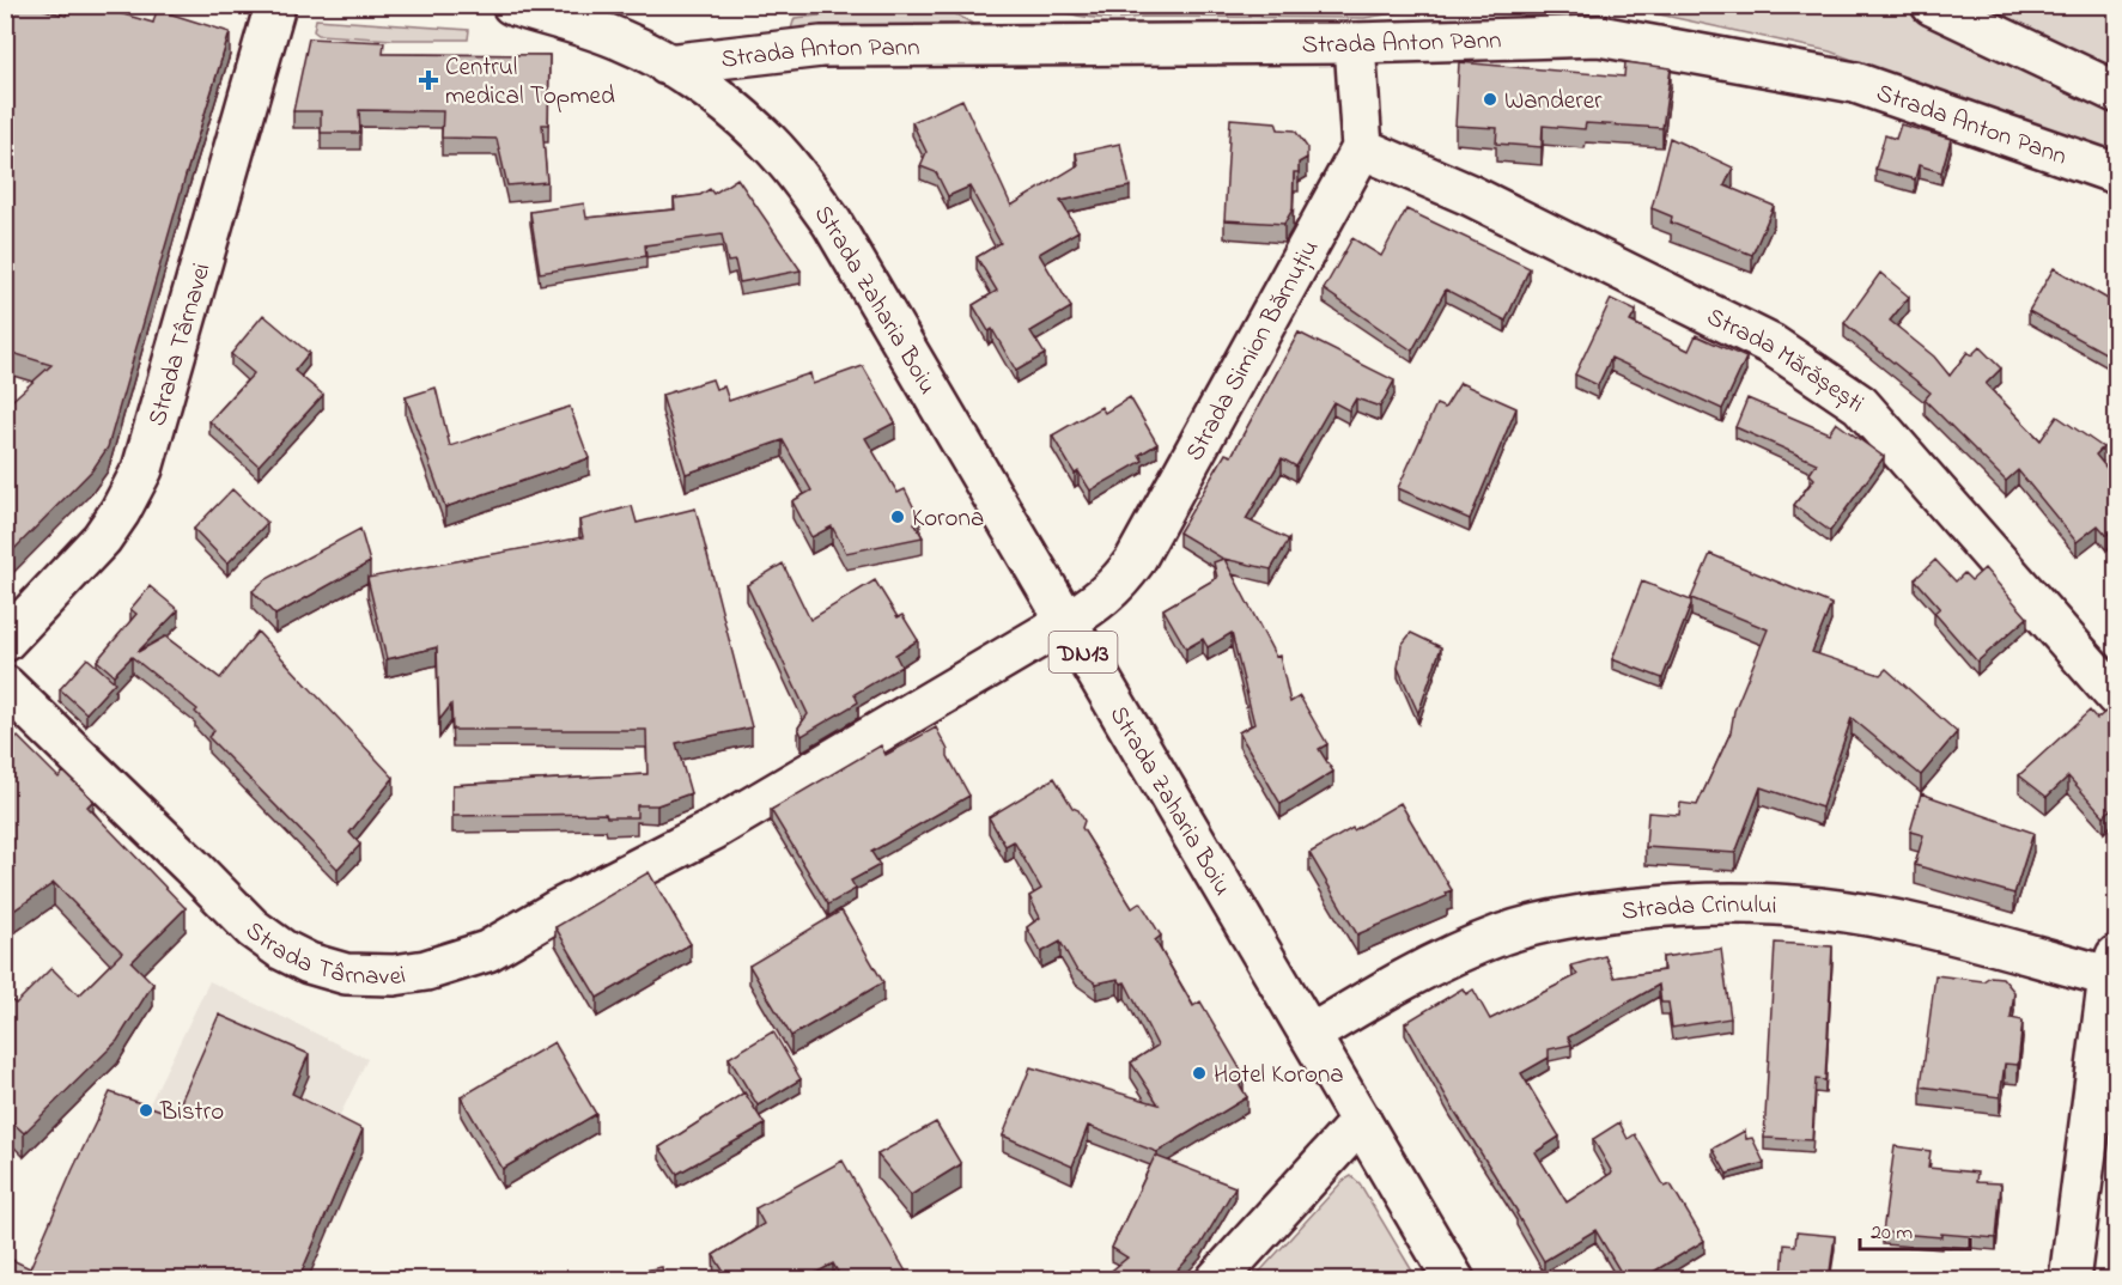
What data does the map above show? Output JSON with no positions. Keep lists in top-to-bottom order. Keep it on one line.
{"streets":{"main road":["Strada Anton Pann","Strada Zaharia Boiu","Strada Târnavei","Strada Simion Bărnuțiu","Strada Mărășești","DN13","Strada Crinului"]},"crossings":[["Strada Anton Pann","Strada Zaharia Boiu"],["Strada Anton Pann","DN13"],["Strada Zaharia Boiu","Strada Simion Bărnuțiu"],["Strada Zaharia Boiu","DN13"],["Strada Zaharia Boiu","Strada Crinului"],["Strada Târnavei","Strada Simion Bărnuțiu"],["Strada Simion Bărnuțiu","Strada Mărășești"]],"places":{"health":["Centrul medical Topmed"],"other":["Wanderer","Korona","Hotel Korona","Bistro"]},"scale_bar":"20 m"}
